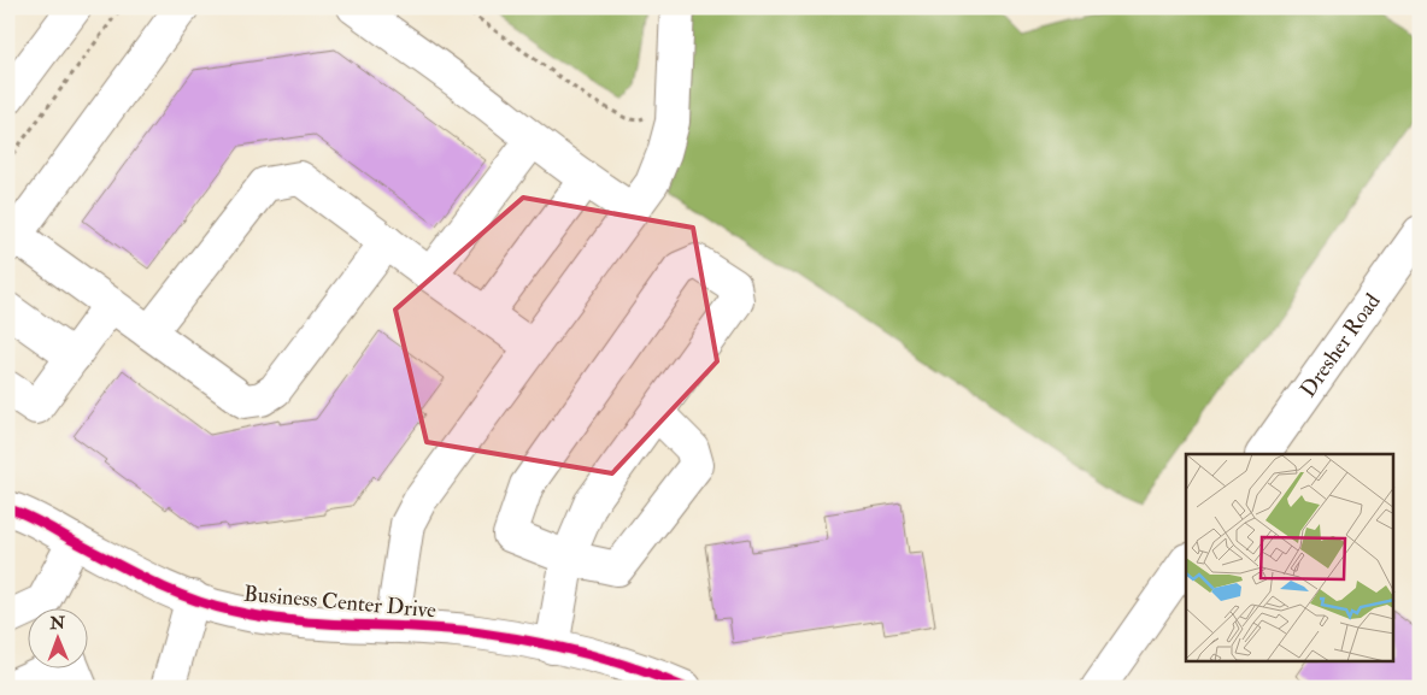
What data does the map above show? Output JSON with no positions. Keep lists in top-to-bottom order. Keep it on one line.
{"streets":{"street":["Dresher Road","Business Center Drive"]},"north":"top"}
